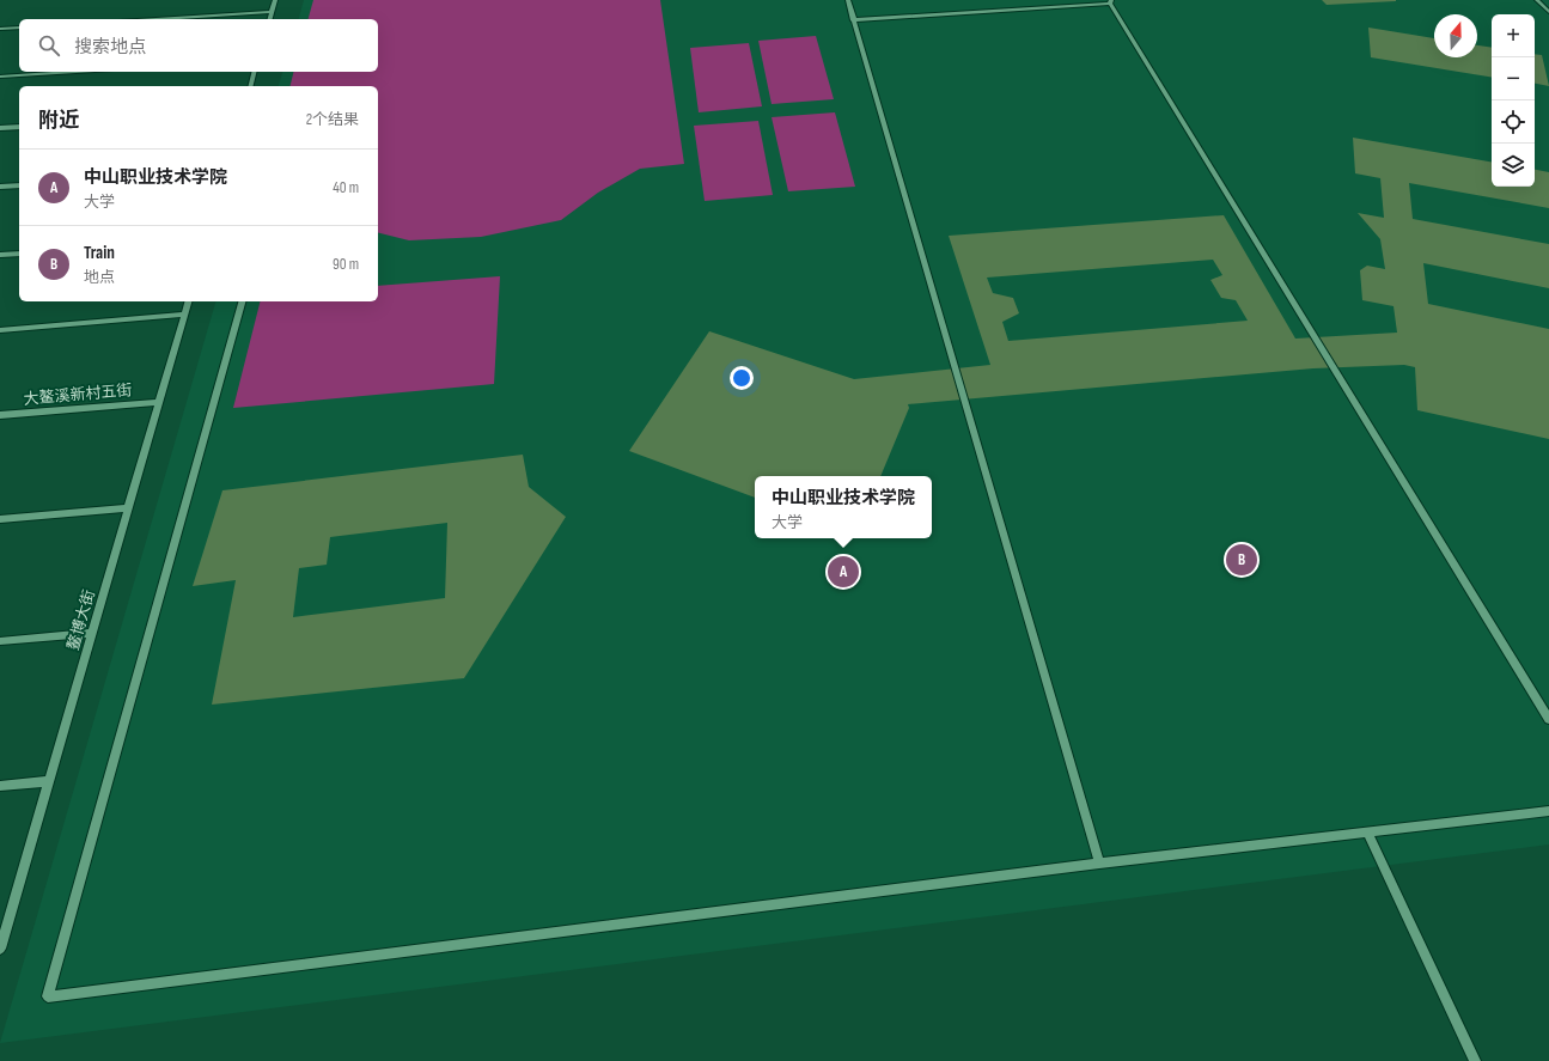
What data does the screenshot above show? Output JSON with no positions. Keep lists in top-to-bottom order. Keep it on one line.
{"streets":{"street":["大鳌溪新村五街","鳌博大街"]},"crossings":[["大鳌溪新村五街","鳌博大街"]],"north":"top","page":{"map_buttons":["+","−"],"search":"搜索地点","heading":["附近","2个结果"],"list":[{"mark":"A","name":"中山职业技术学院","note":"大学","value":"40 m"},{"mark":"B","name":"Train","note":"地点","value":"90 m"}],"popup":["中山职业技术学院","大学"],"pins":["B","A"]}}
